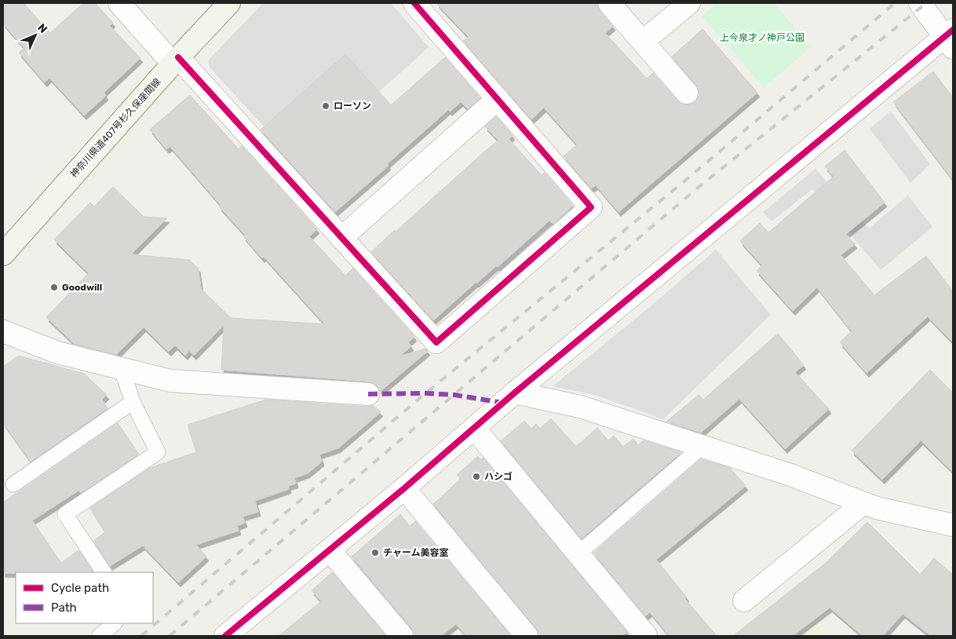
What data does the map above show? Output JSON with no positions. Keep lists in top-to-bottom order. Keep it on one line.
{"streets":{"main road":["神奈川県道407号杉久保座間線"]},"parks":["上今泉才ノ神戸公園"],"places":["ローソン","Goodwill","ハシゴ","チャーム美容室"],"legend":["Cycle path","Path"],"north":"top right"}
